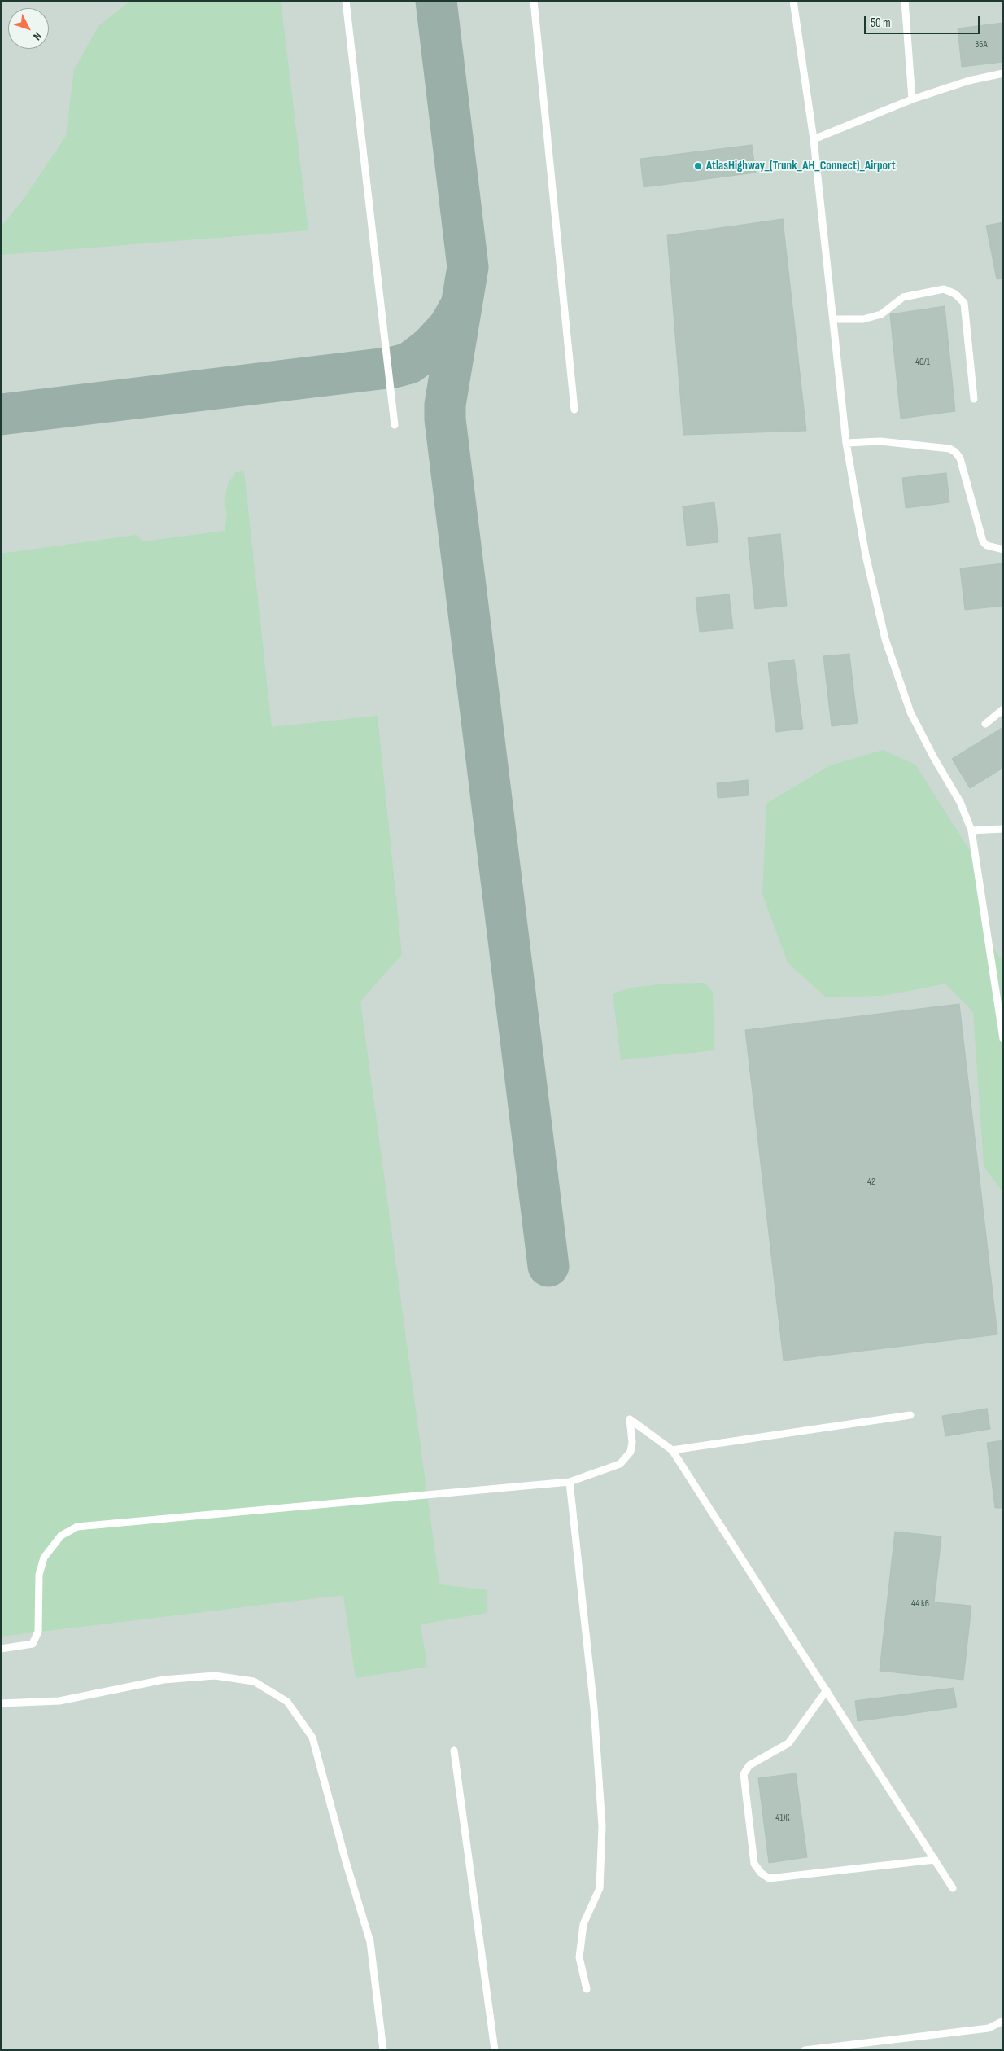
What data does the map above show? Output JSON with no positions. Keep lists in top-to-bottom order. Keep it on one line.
{"places":["AtlasHighway_(Trunk_AH_Connect)_Airport"],"house_numbers":["36А","40/1","42","44 к6","41Ж"],"scale_bar":"50 m","north":"bottom right"}
